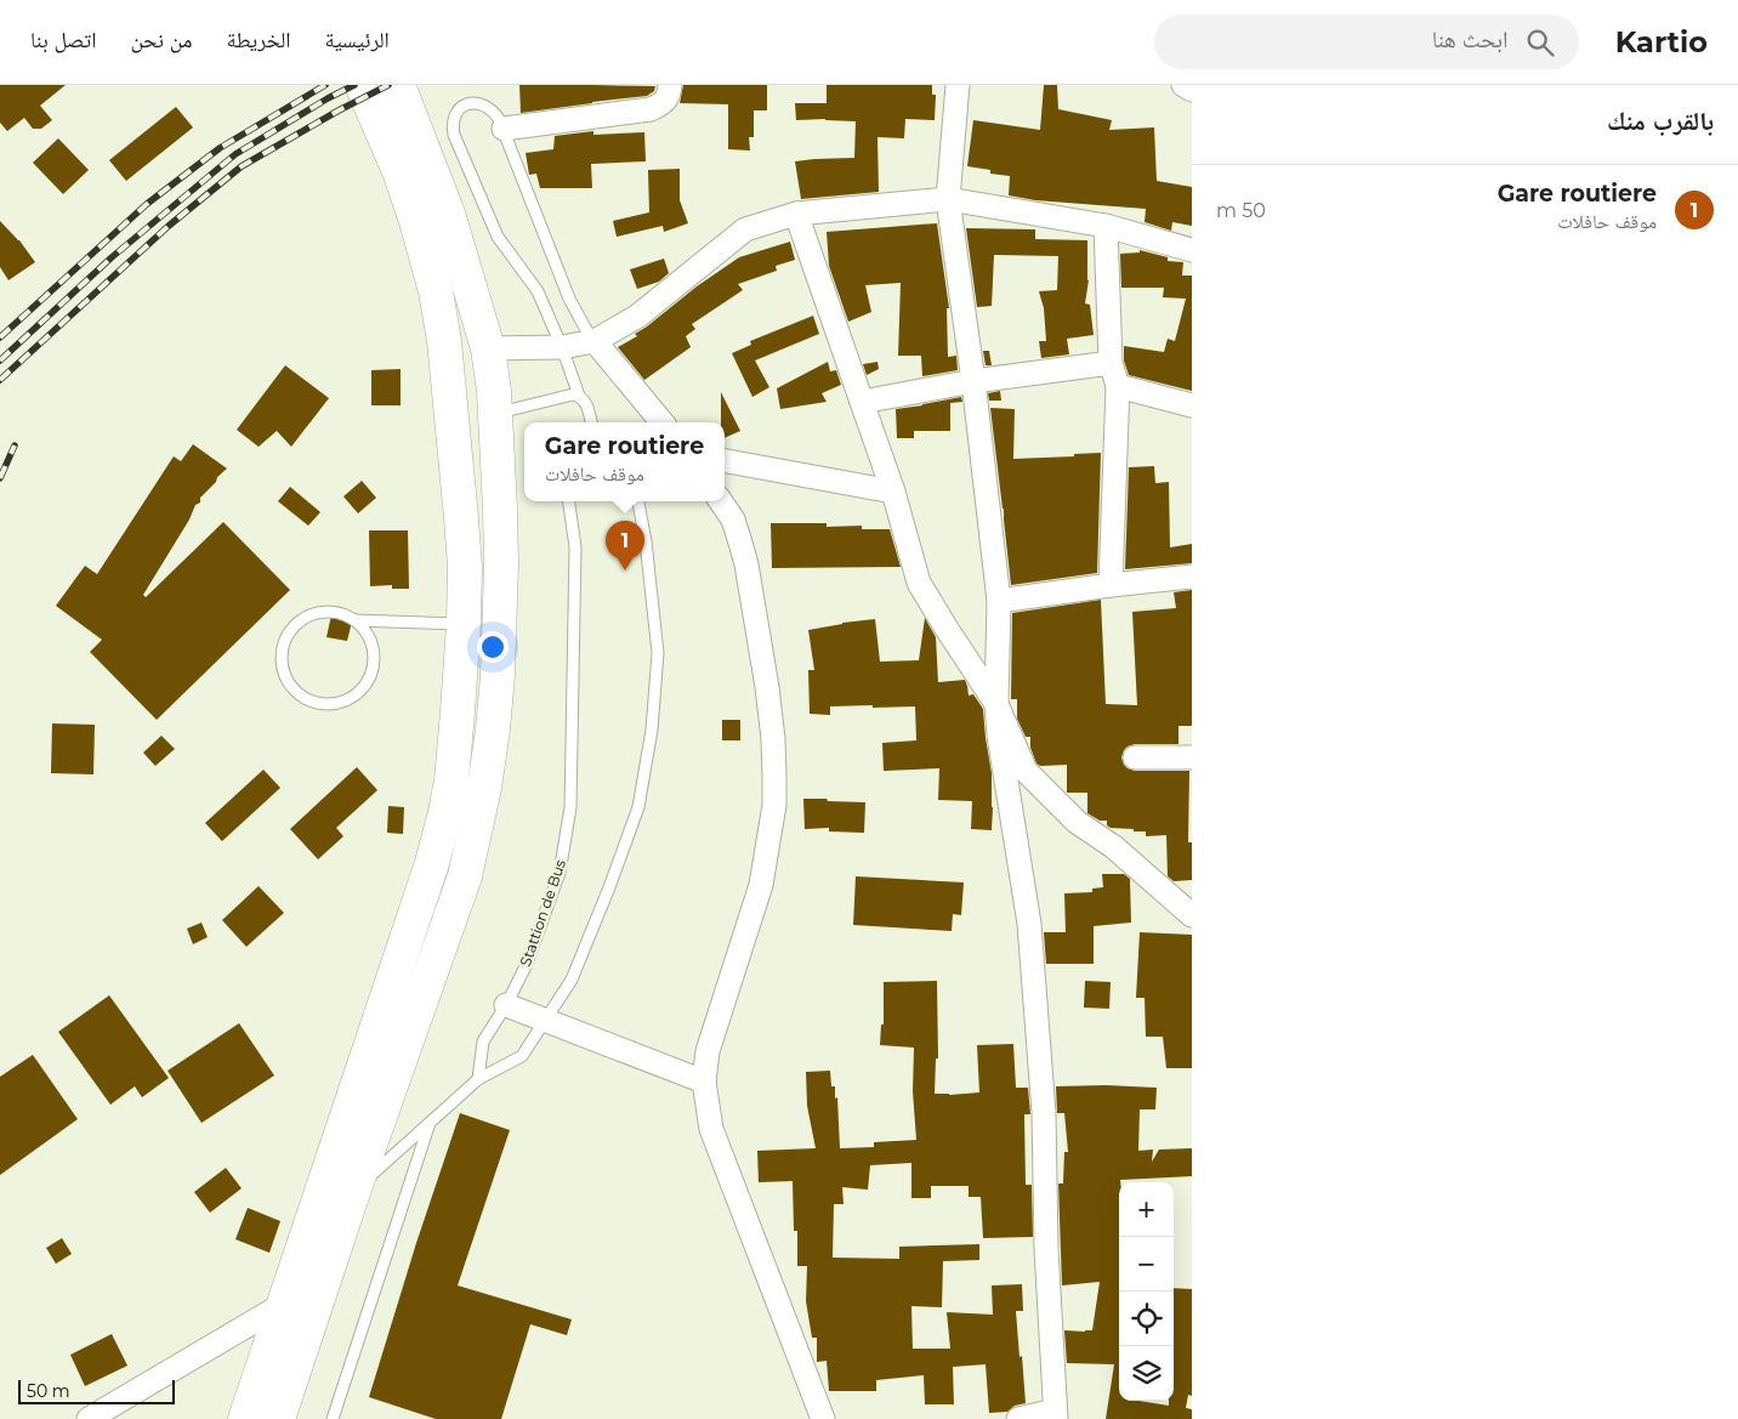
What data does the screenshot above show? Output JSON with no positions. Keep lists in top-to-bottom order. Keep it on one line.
{"streets":{"lane":["Stattion de Bus"]},"scale_bar":"50 m","page":{"header":"Kartio","search":"ابحث هنا","nav":["الرئيسية","الخريطة","من نحن","اتصل بنا"],"heading":"بالقرب منك","list":[{"mark":"1","name":"Gare routiere","note":"موقف حافلات","value":"50 m"}],"popup":["Gare routiere","موقف حافلات"],"pins":"1","map_buttons":["+","−"],"scale":"50 m"}}
